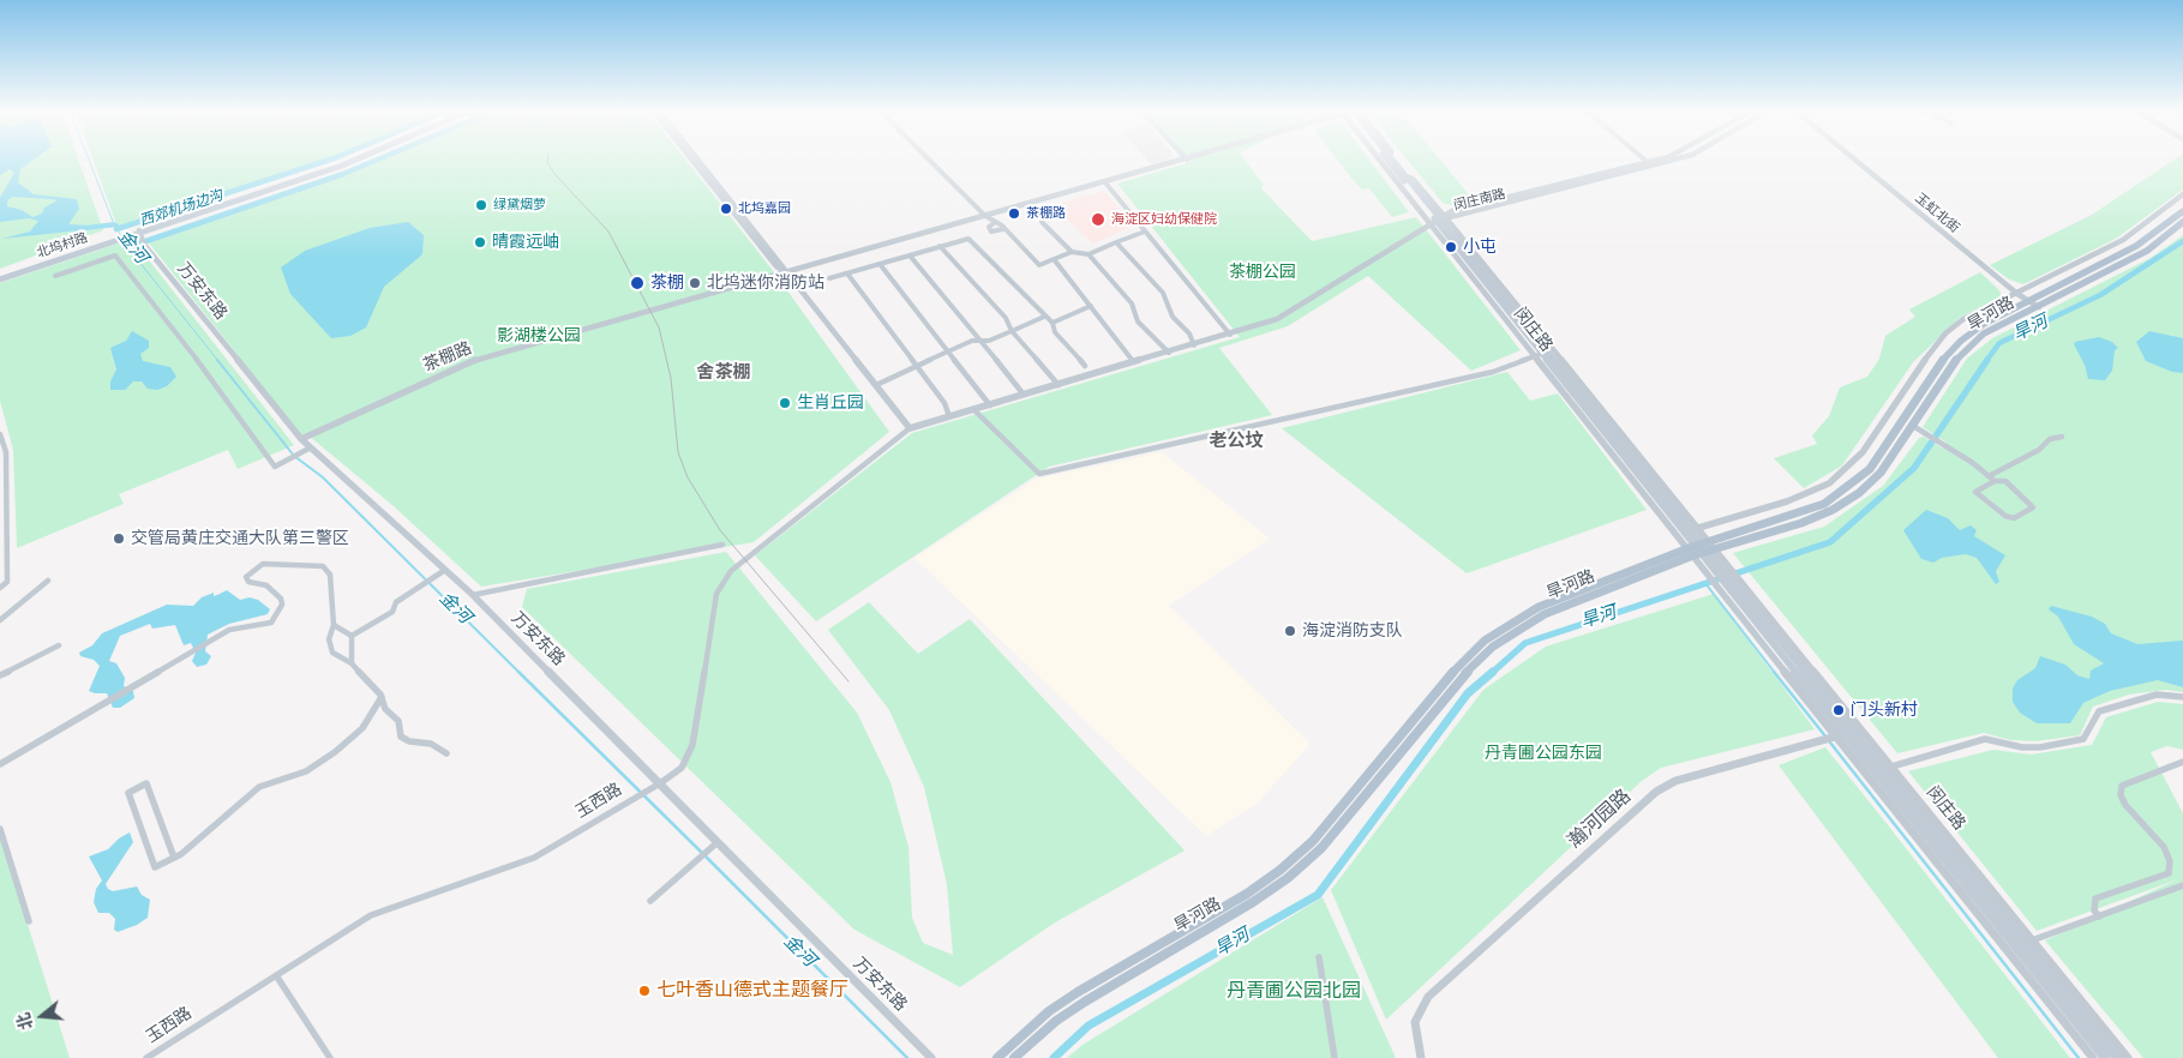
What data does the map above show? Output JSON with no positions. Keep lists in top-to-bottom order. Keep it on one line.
{"streets":{"main road":["北坞村路","旱河路","闵庄路"],"street":["闵庄南路","玉虹北街","万安东路","茶棚路","玉西路","瀚河园路"]},"crossings":[["闵庄南路","闵庄路"],["玉虹北街","旱河路"],["北坞村路","万安东路"],["万安东路","茶棚路"],["万安东路","玉西路"],["旱河路","闵庄路"],["闵庄路","瀚河园路"]],"districts":["舍茶棚","老公坟"],"water":["西郊机场边沟","金河","旱河"],"parks":["茶棚公园","影湖楼公园","丹青圃公园东园","丹青圃公园北园"],"places":["绿黛烟萝","北坞嘉园","茶棚路","海淀区妇幼保健院","晴霞远岫","小屯","茶棚","北坞迷你消防站","生肖丘园","交管局黄庄交通大队第三警区","海淀消防支队","门头新村","七叶香山德式主题餐厅"],"north":"left"}
